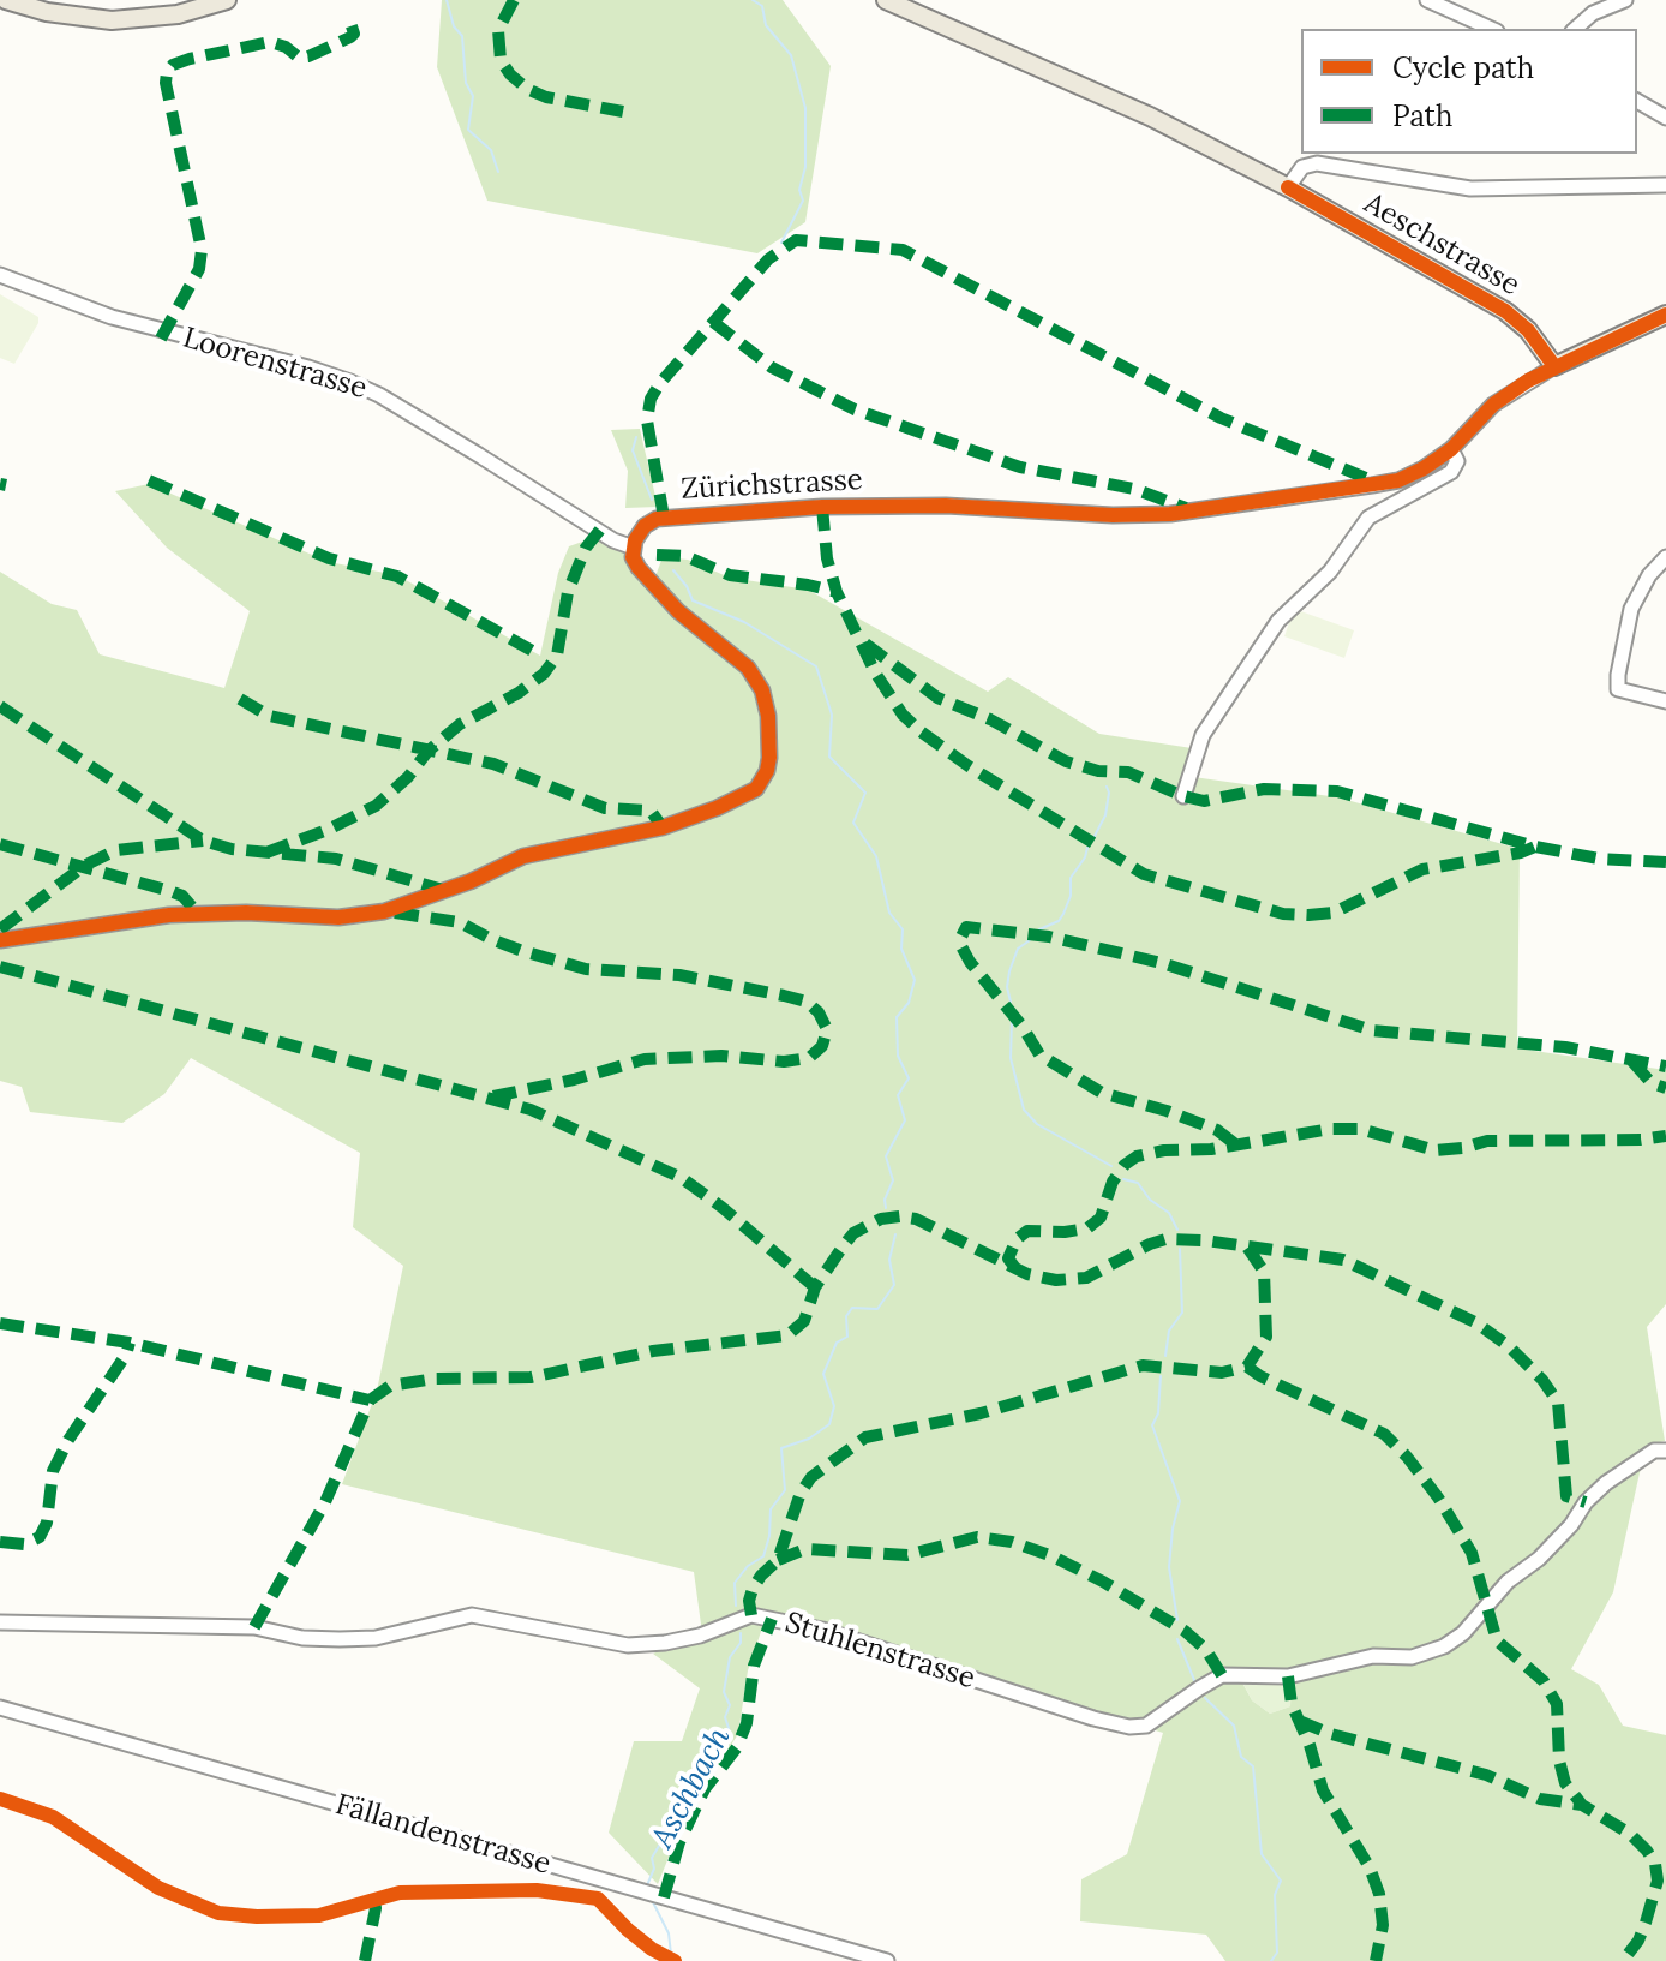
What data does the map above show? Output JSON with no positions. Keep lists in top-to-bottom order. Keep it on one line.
{"streets":{"main road":["Aeschstrasse","Zürichstrasse"],"street":["Loorenstrasse","Stuhlenstrasse","Fällandenstrasse"]},"crossings":[["Aeschstrasse","Zürichstrasse"],["Loorenstrasse","Zürichstrasse"]],"water":["Aschbach"],"legend":["Cycle path","Path"]}
